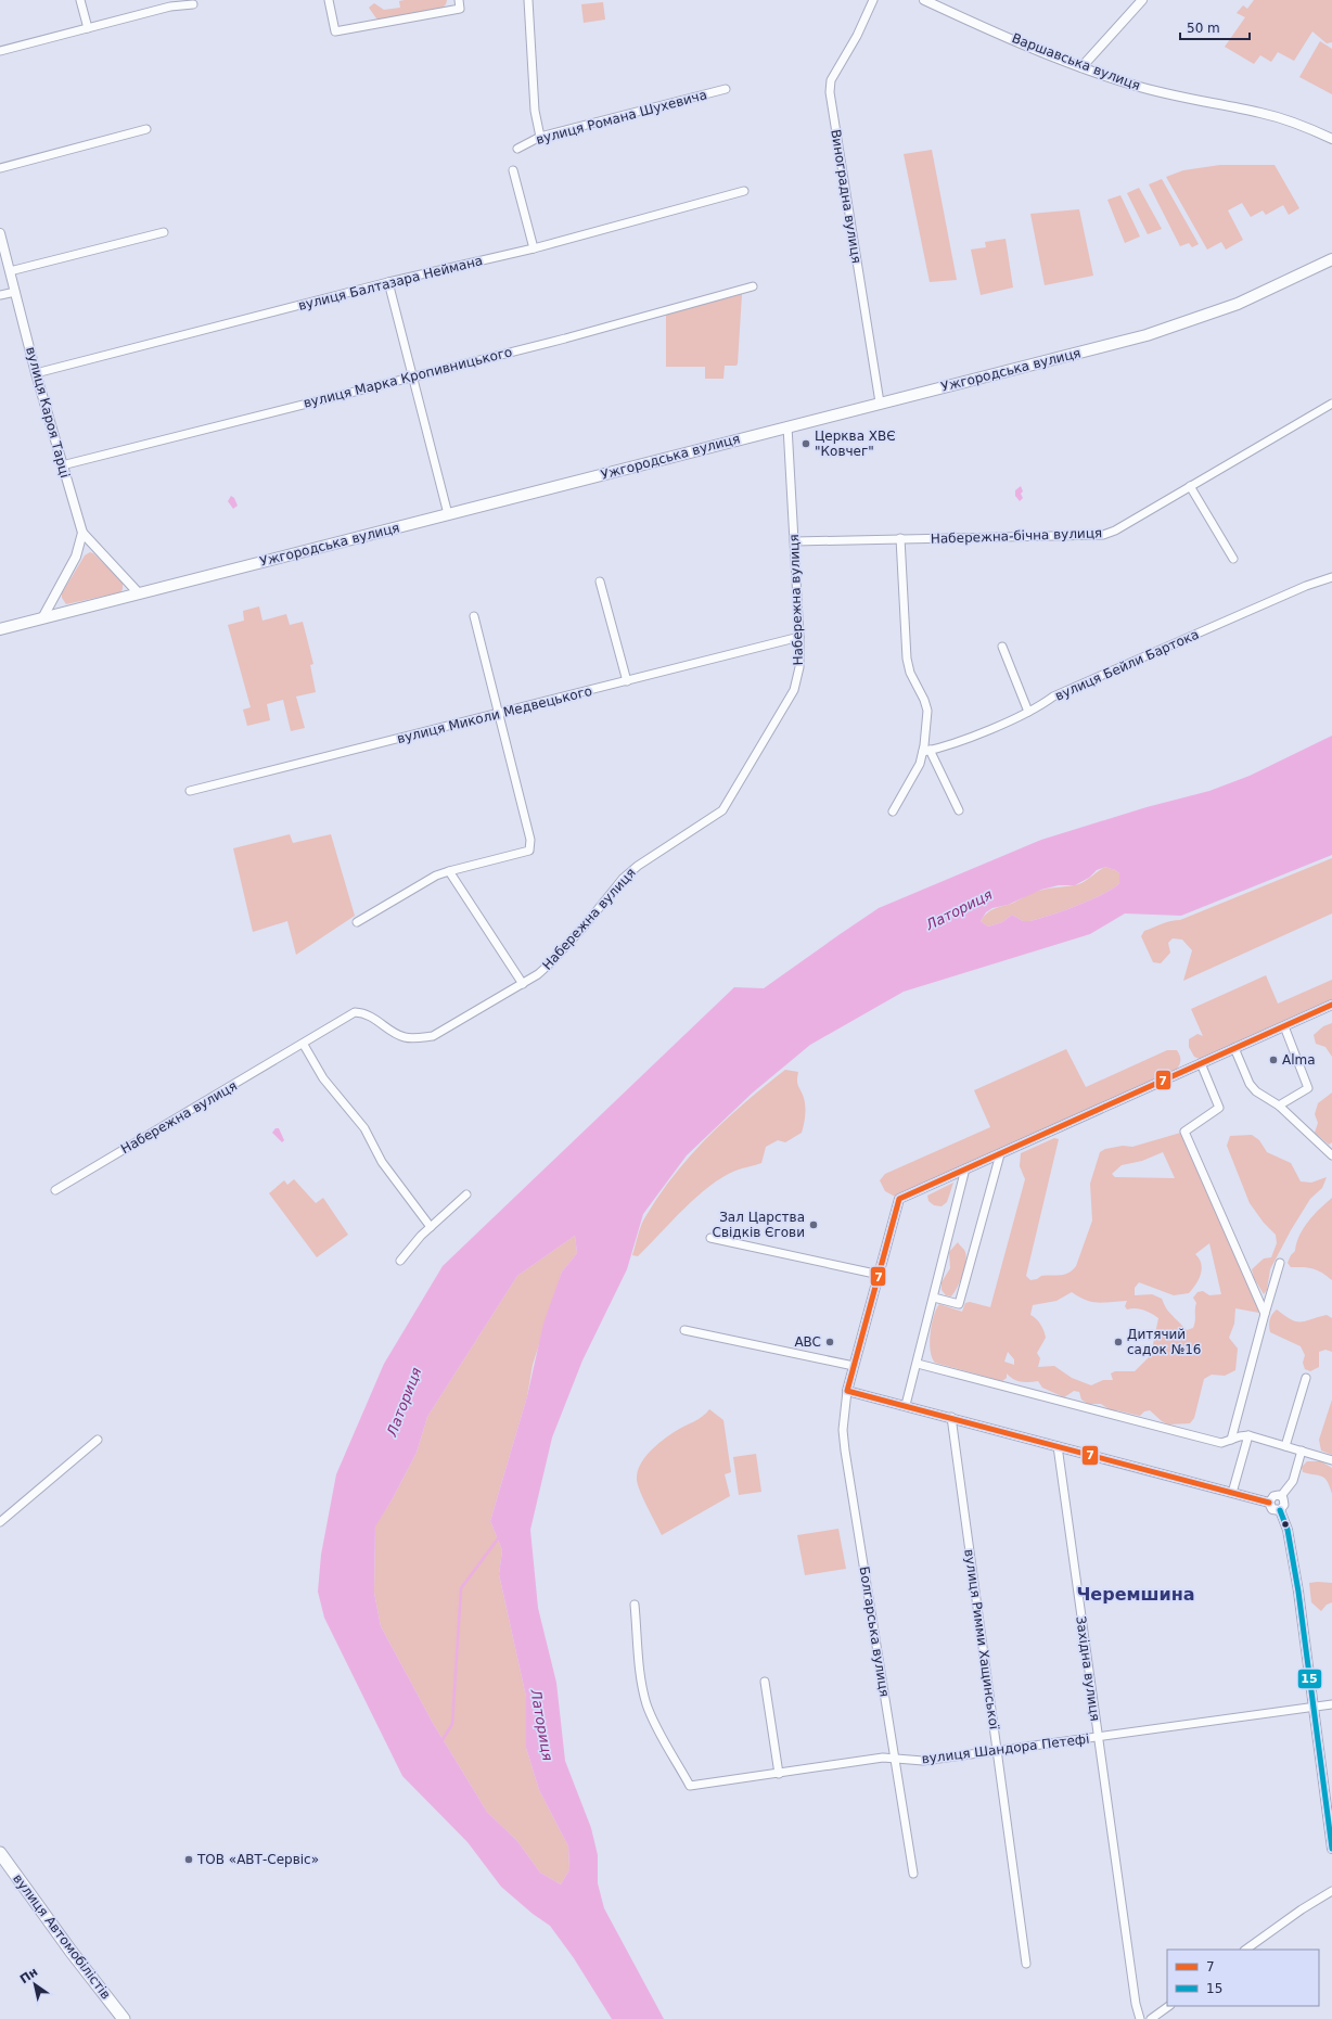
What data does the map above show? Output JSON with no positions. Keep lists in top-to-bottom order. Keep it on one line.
{"streets":{"highway":["вулиця Автомобілістів"],"main road":["Ужгородська вулиця"],"street":["Варшавська вулиця","вулиця Романа Шухевича","Виноградна вулиця","вулиця Балтазара Неймана","вулиця Марка Кропивницького","вулиця Кароя Тарці","Набережна-бічна вулиця","Набережна вулиця","вулиця Бейли Бартока","вулиця Миколи Медвецького","Болгарська вулиця","вулиця Римми Хащинської","Західна вулиця","вулиця Шандора Петефі"]},"crossings":[["Виноградна вулиця","Ужгородська вулиця"],["вулиця Балтазара Неймана","вулиця Кароя Тарці"],["Ужгородська вулиця","вулиця Кароя Тарці"],["Ужгородська вулиця","Набережна вулиця"],["вулиця Марка Кропивницького","вулиця Кароя Тарці"],["Набережна-бічна вулиця","Набережна вулиця"],["Набережна вулиця","вулиця Миколи Медвецького"],["Болгарська вулиця","вулиця Шандора Петефі"],["вулиця Римми Хащинської","вулиця Шандора Петефі"],["Західна вулиця","вулиця Шандора Петефі"]],"districts":["Черемшина"],"water":["Латориця"],"places":["Церква ХВЄ \"Ковчег\"","Alma","Зал Царства Свідків Єгови","ABC","Дитячий садок №16","ТОВ «АВТ-Сервіс»"],"lines":["transit line 7","transit line 15"],"legend":["7","15"],"scale_bar":"50 m","north":"top left"}
